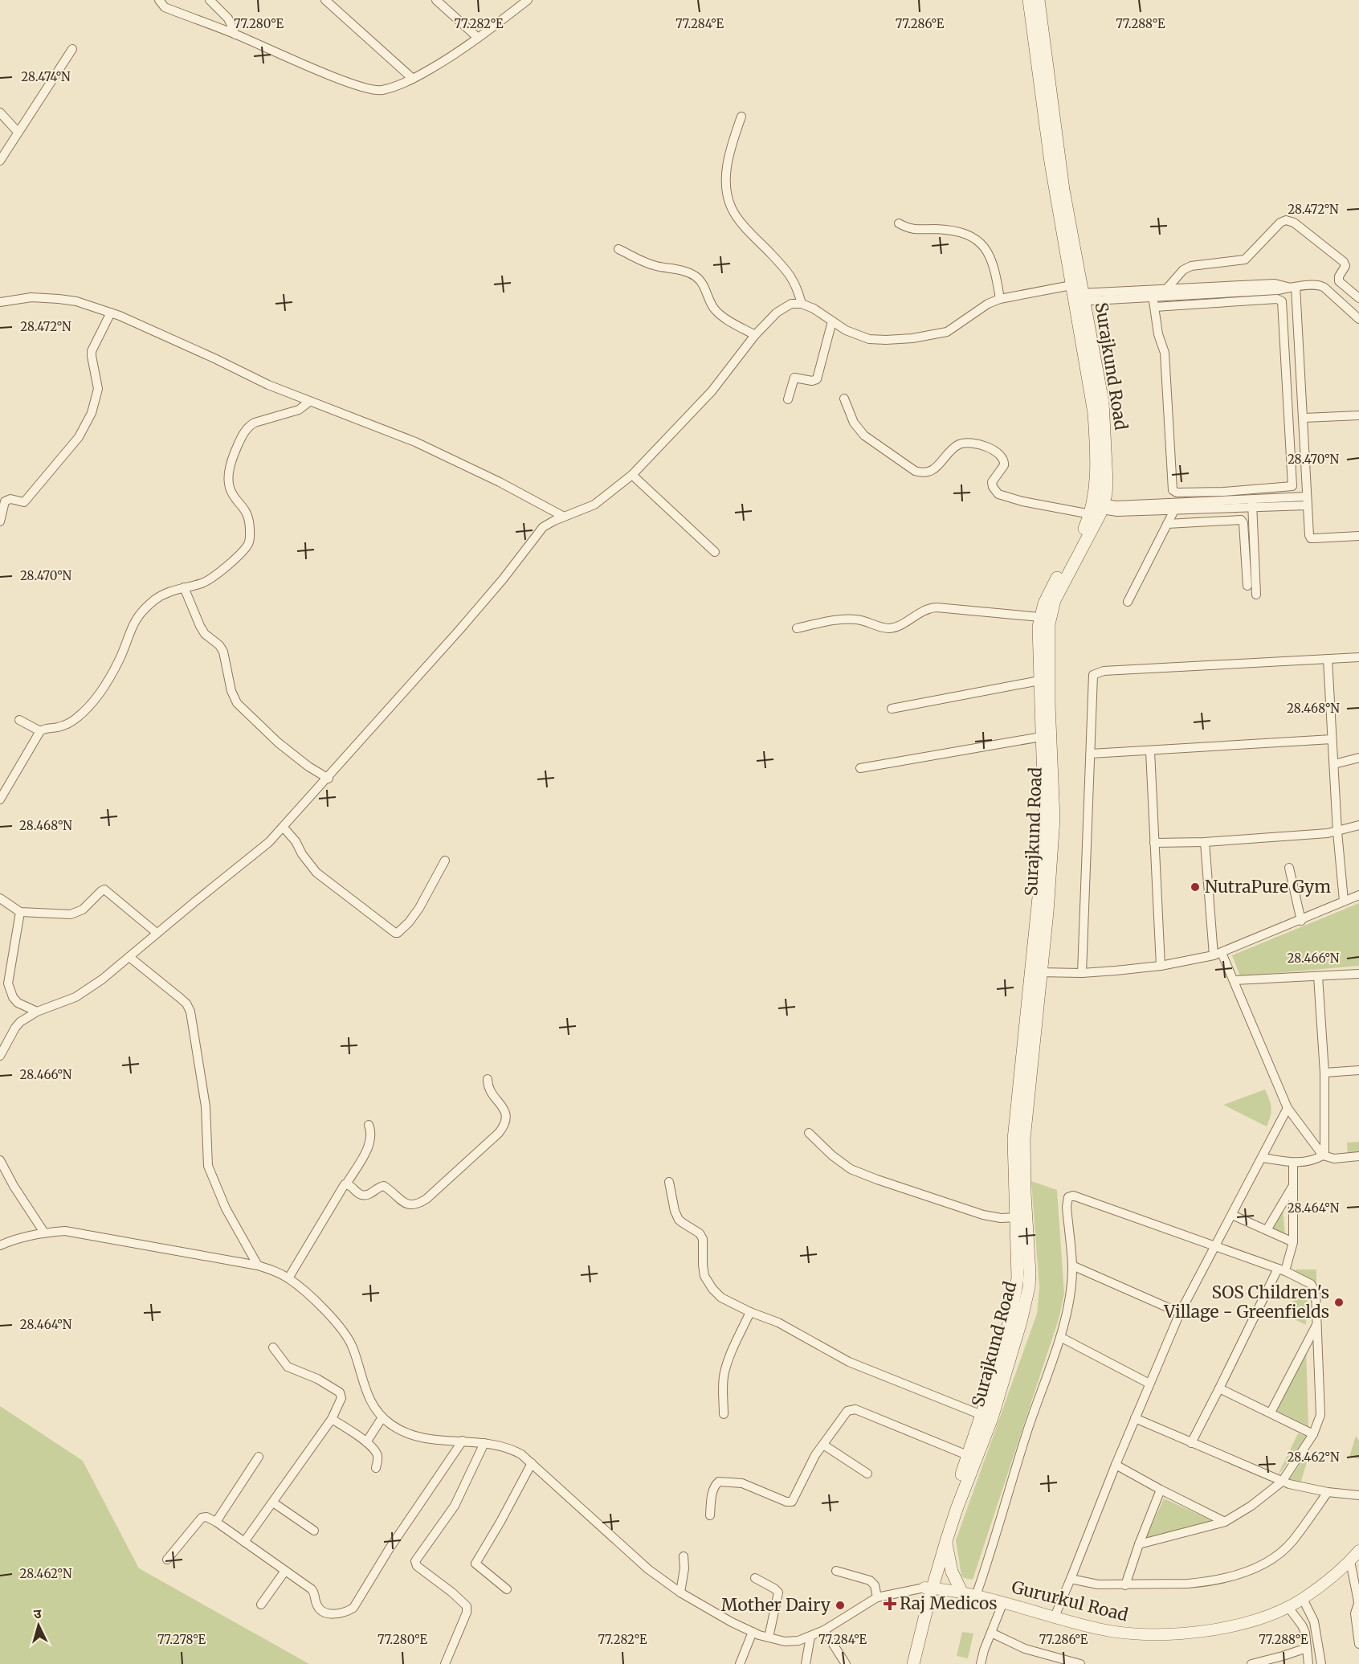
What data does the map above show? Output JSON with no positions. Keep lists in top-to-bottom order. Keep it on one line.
{"streets":{"main road":["Surajkund Road"],"street":["Gururkul Road"]},"crossings":[["Surajkund Road","Gururkul Road"]],"places":{"other":["NutraPure Gym","SOS Children's Village - Greenfields","Mother Dairy"],"health":["Raj Medicos"]},"north":"top","coordinates":["77.280°E","77.282°E","77.284°E","77.286°E","77.288°E","28.474°N","28.472°N","28.470°N","28.468°N","28.466°N","28.464°N","28.462°N","77.278°E"]}
